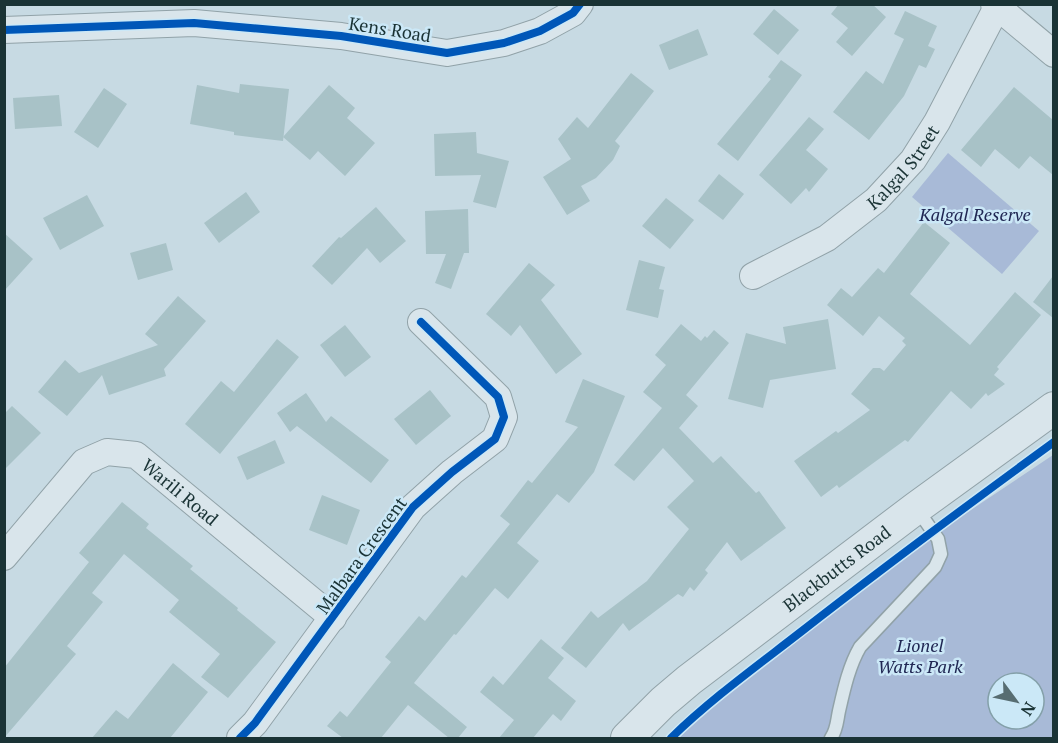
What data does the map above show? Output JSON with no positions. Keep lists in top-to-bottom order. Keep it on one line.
{"streets":{"street":["Kens Road","Kalgal Street","Warili Road","Malbara Crescent","Blackbutts Road"]},"crossings":[["Warili Road","Malbara Crescent"]],"parks":["Kalgal Reserve","Lionel Watts Park"],"north":"bottom right"}
